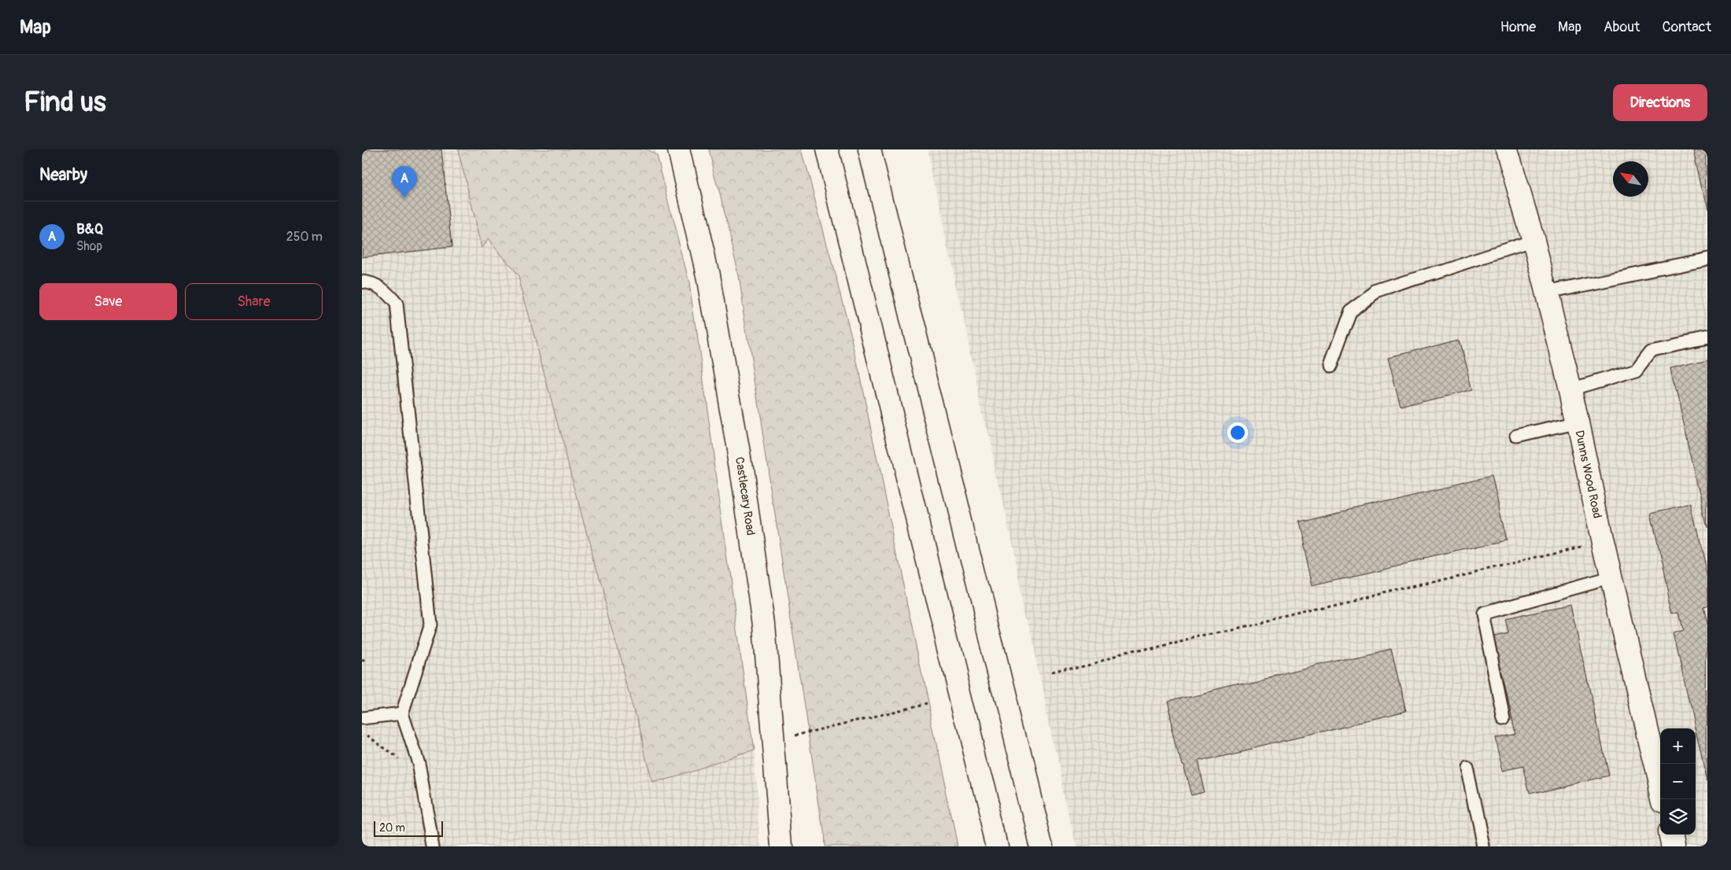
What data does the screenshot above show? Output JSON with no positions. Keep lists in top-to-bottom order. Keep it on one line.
{"streets":{"main road":["Dunns Wood Road","Castlecary Road"]},"scale_bar":"20 m","north":"top left","page":{"header":"Map","nav":["Home","Map","About","Contact"],"buttons":["Directions",["Save","Share"]],"title":"Find us","heading":"Nearby","pins":"A","list":[{"mark":"A","name":"B&Q","note":"Shop","value":"250 m"}],"map_buttons":["+","−"],"scale":"20 m"}}
